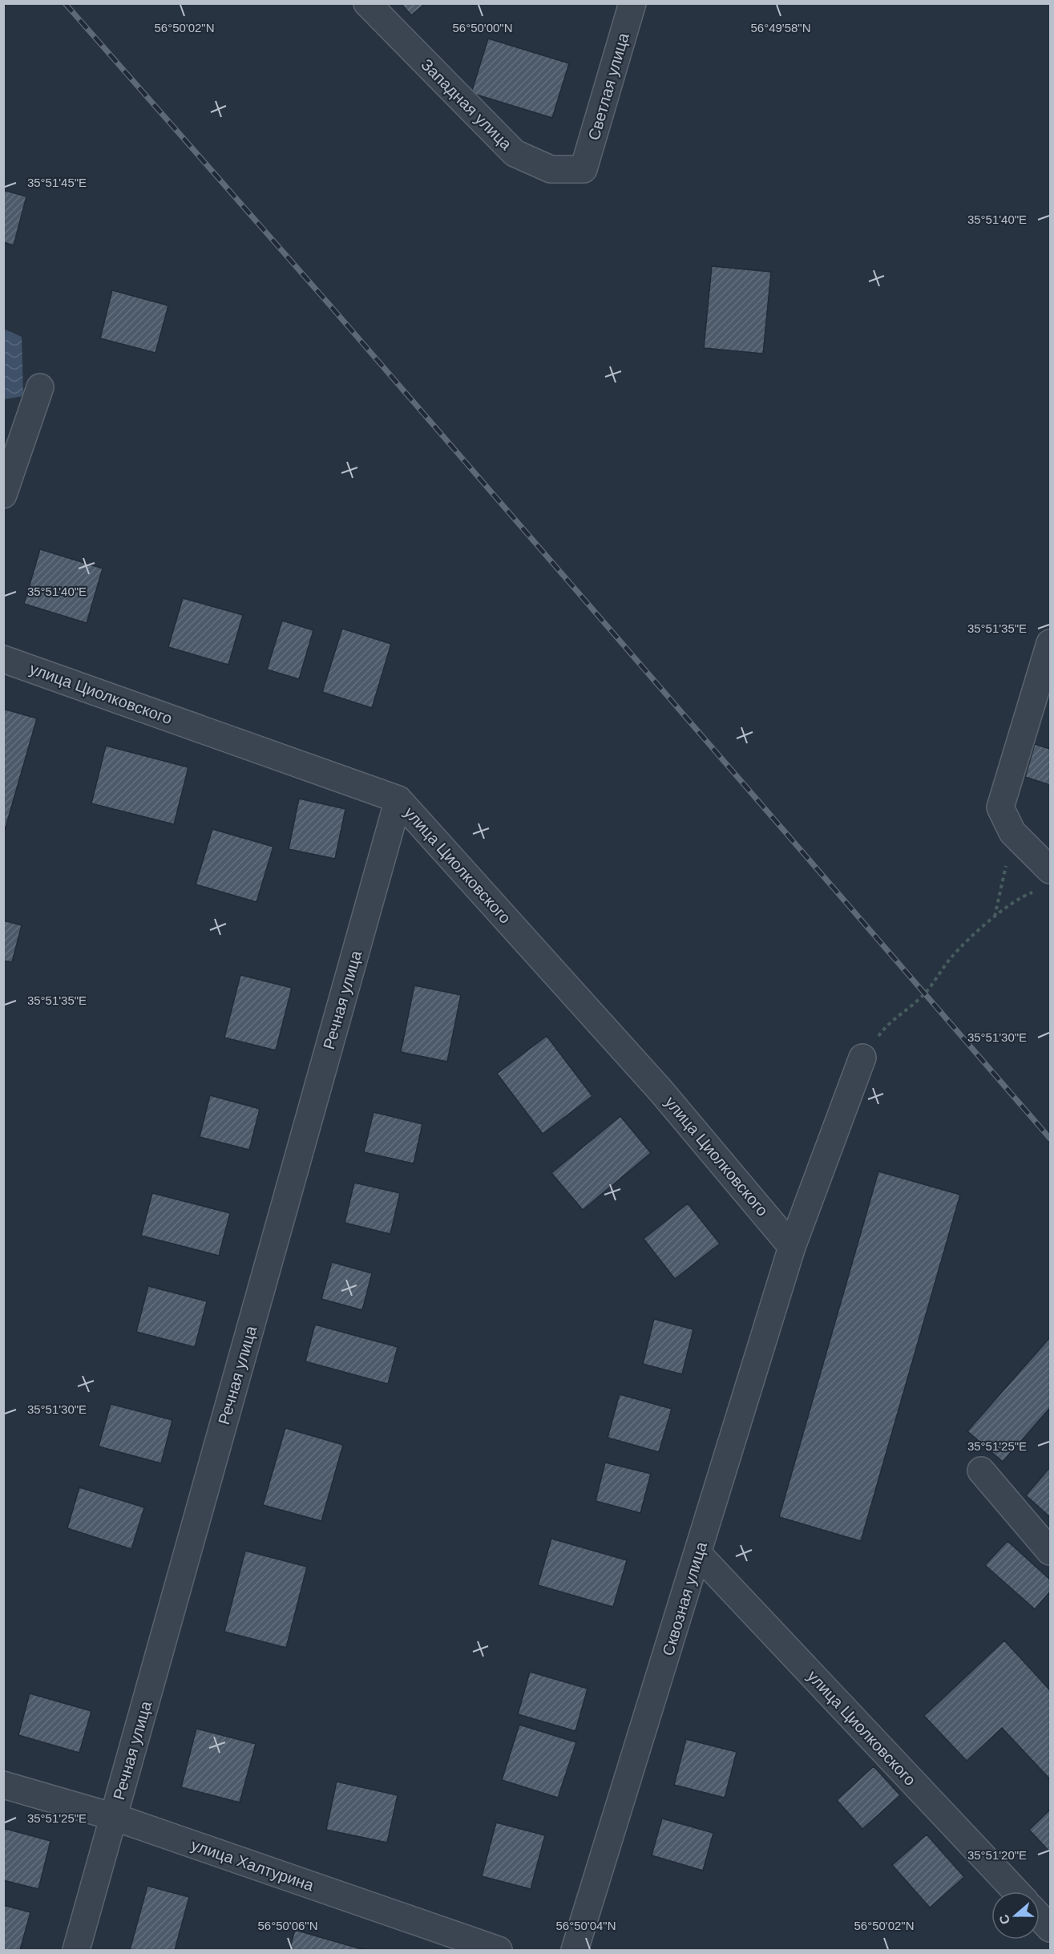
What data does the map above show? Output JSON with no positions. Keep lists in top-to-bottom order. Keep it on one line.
{"streets":{"street":["Светлая улица","Западная улица","улица Циолковского","Речная улица","Сквозная улица","улица Халтурина"]},"crossings":[["Светлая улица","Западная улица"],["улица Циолковского","Речная улица"],["улица Циолковского","Сквозная улица"],["Речная улица","улица Халтурина"]],"north":"left","coordinates":["56°50'02\"N","56°50'00\"N","56°49'58\"N","35°51'45\"E","35°51'40\"E","35°51'35\"E","35°51'30\"E","35°51'25\"E","35°51'20\"E","56°50'06\"N","56°50'04\"N"]}
